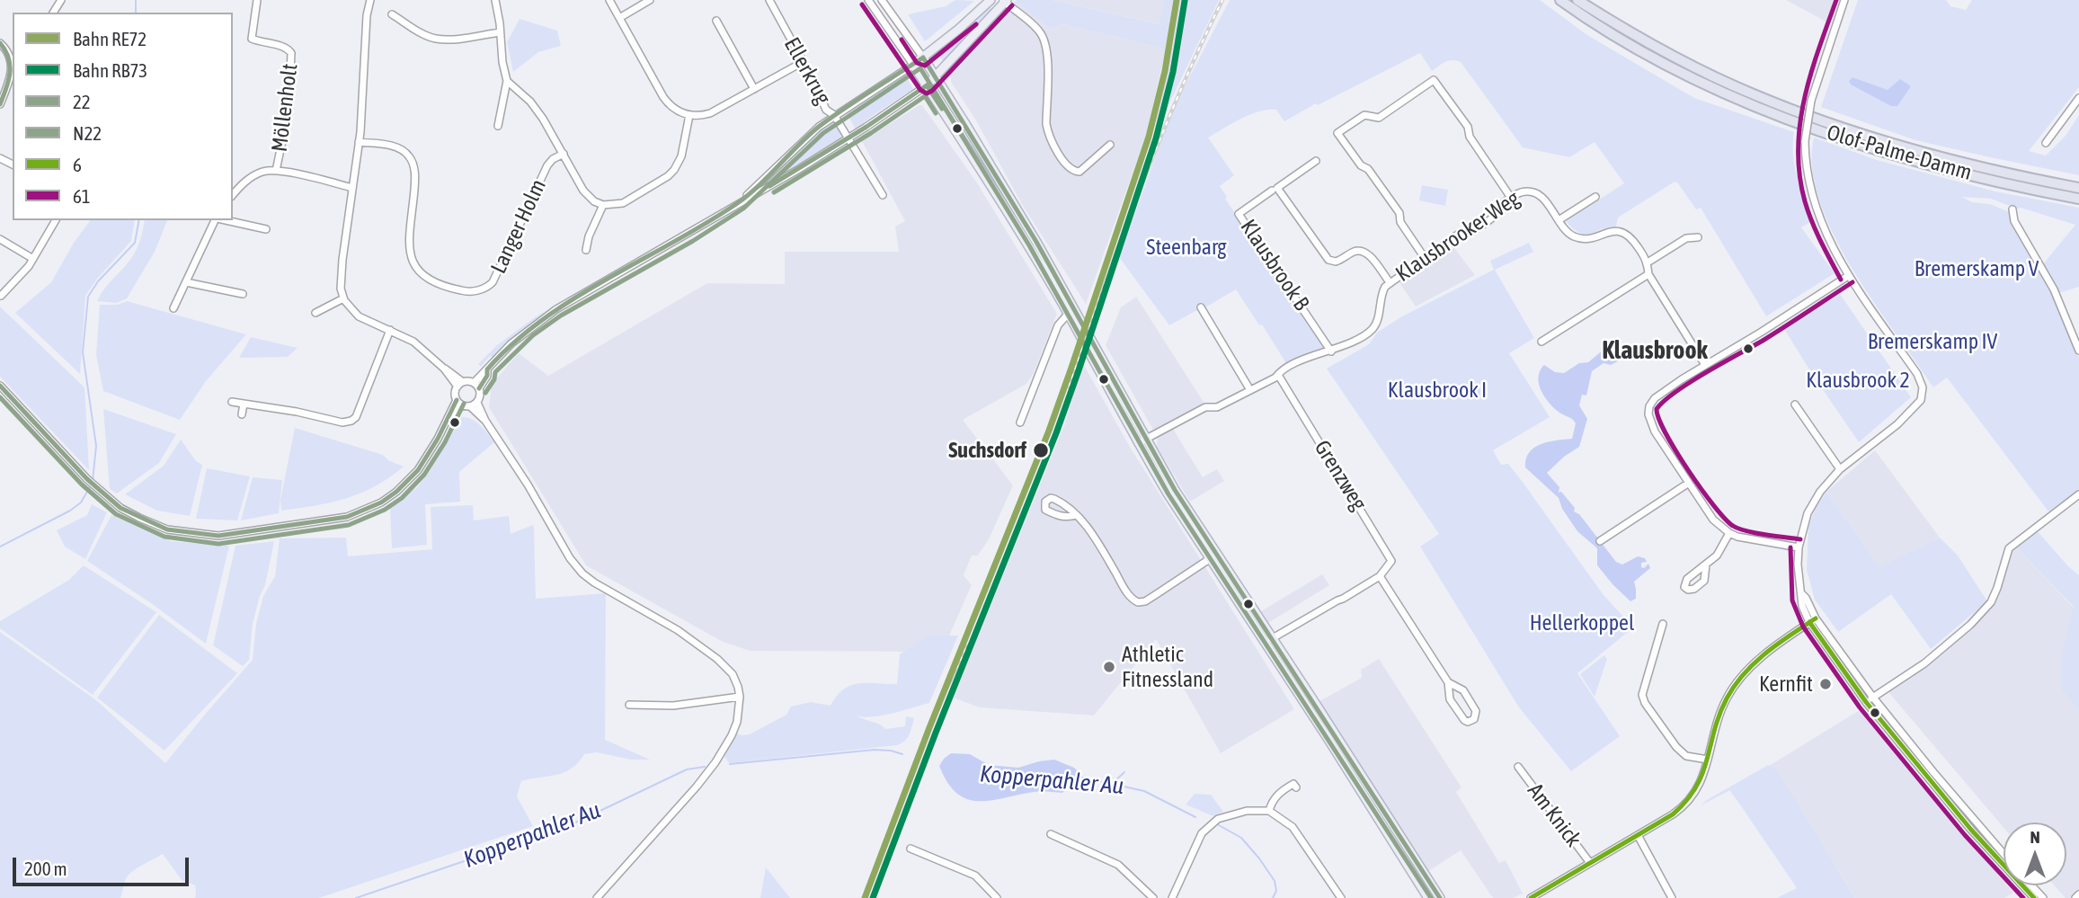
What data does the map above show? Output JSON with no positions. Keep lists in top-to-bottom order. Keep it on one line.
{"streets":{"highway":["Olof-Palme-Damm"],"street":["Ellerkrug","Möllenholt","Langer Holm","Klausbrooker Weg","Klausbrook B","Grenzweg","Am Knick"]},"crossings":[["Klausbrooker Weg","Klausbrook B"],["Klausbrooker Weg","Grenzweg"]],"districts":["Klausbrook"],"water":["Kopperpahler Au"],"parks":["Steenbarg","Bremerskamp V","Bremerskamp IV","Klausbrook 2","Klausbrook I","Hellerkoppel"],"places":["Suchsdorf","Athletic Fitnessland","Kernfit"],"lines":["rail line RE72","transit line 61","rail line RB73","transit line 22","transit line N22","transit line 6"],"legend":["Bahn RE72","Bahn RB73","22","N22","6","61"],"scale_bar":"200 m","north":"top"}
